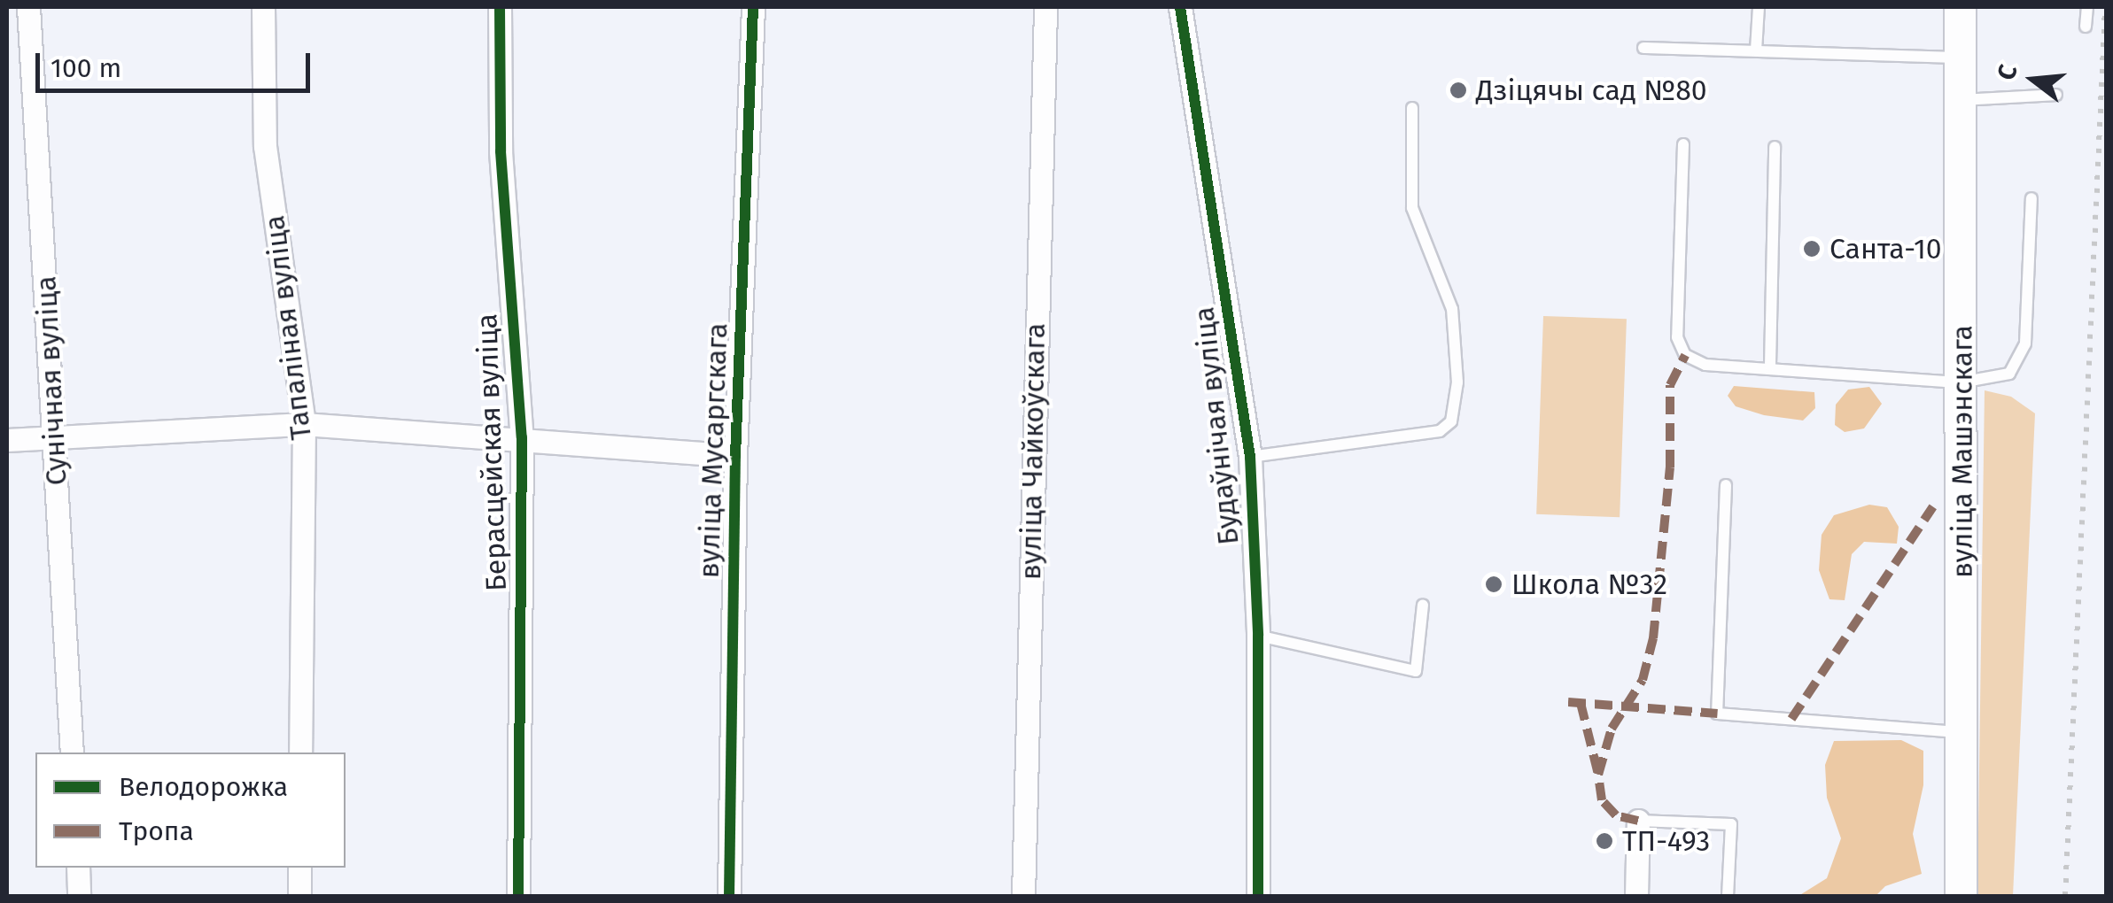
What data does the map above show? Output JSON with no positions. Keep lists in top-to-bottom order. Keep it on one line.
{"streets":{"main road":["вуліца Машэнскага"],"street":["Тапаліная вуліца","Сунічная вуліца","Будаўнічая вуліца","вуліца Мусаргскага","вуліца Чайкоўскага","Берасцейская вуліца"]},"places":["Дзіцячы сад №80","Санта-10","Школа №32","ТП-493"],"legend":["Велодорожка","Тропа"],"scale_bar":"100 m","north":"left"}
